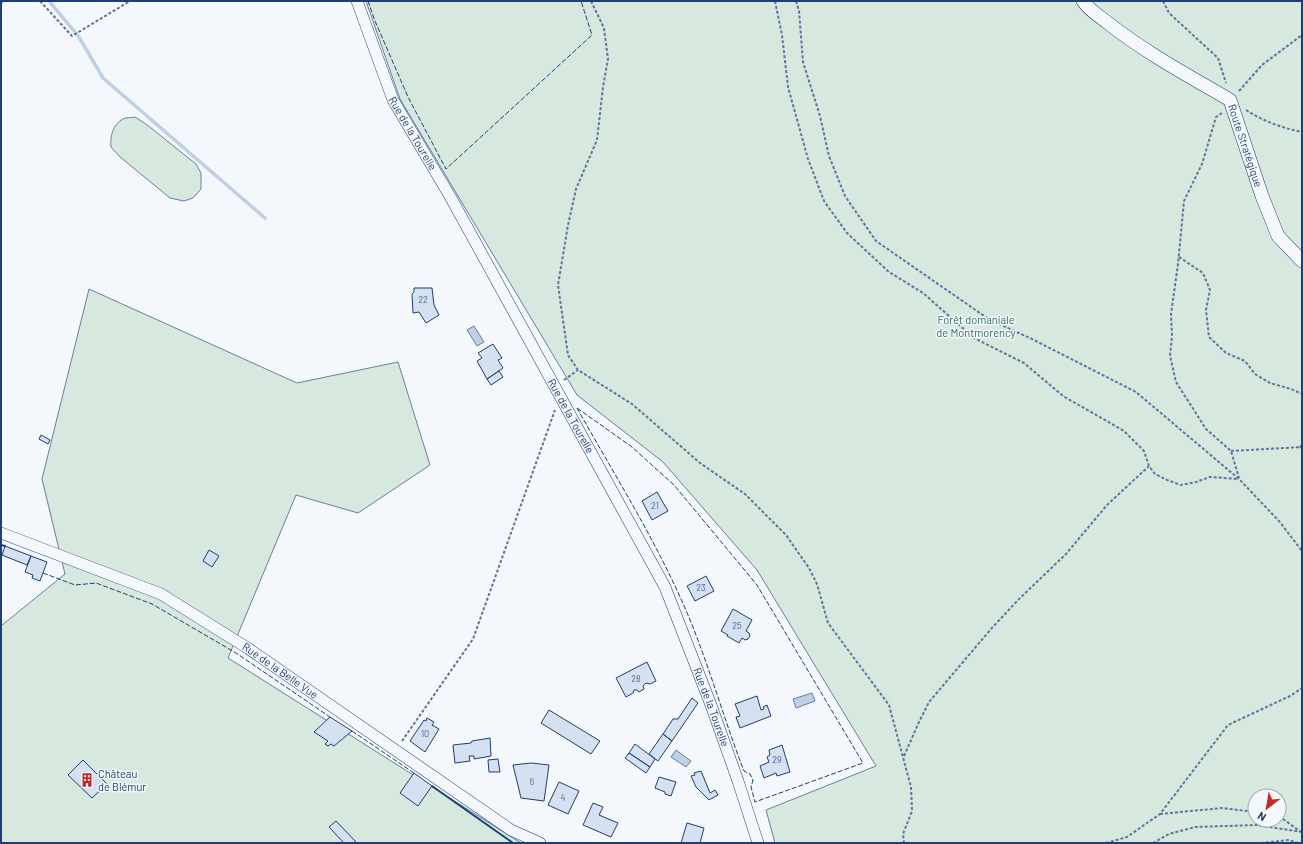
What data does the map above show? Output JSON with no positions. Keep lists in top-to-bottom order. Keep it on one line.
{"streets":{"street":["Rue de la Tourelle","Route Stratégique","Rue de la Belle Vue"]},"parks":["Forêt domaniale de Montmorency"],"places":{"building":["Château de Blémur"]},"house_numbers":["22","21","23","25","28","10","29","6","4"],"north":"bottom left"}
